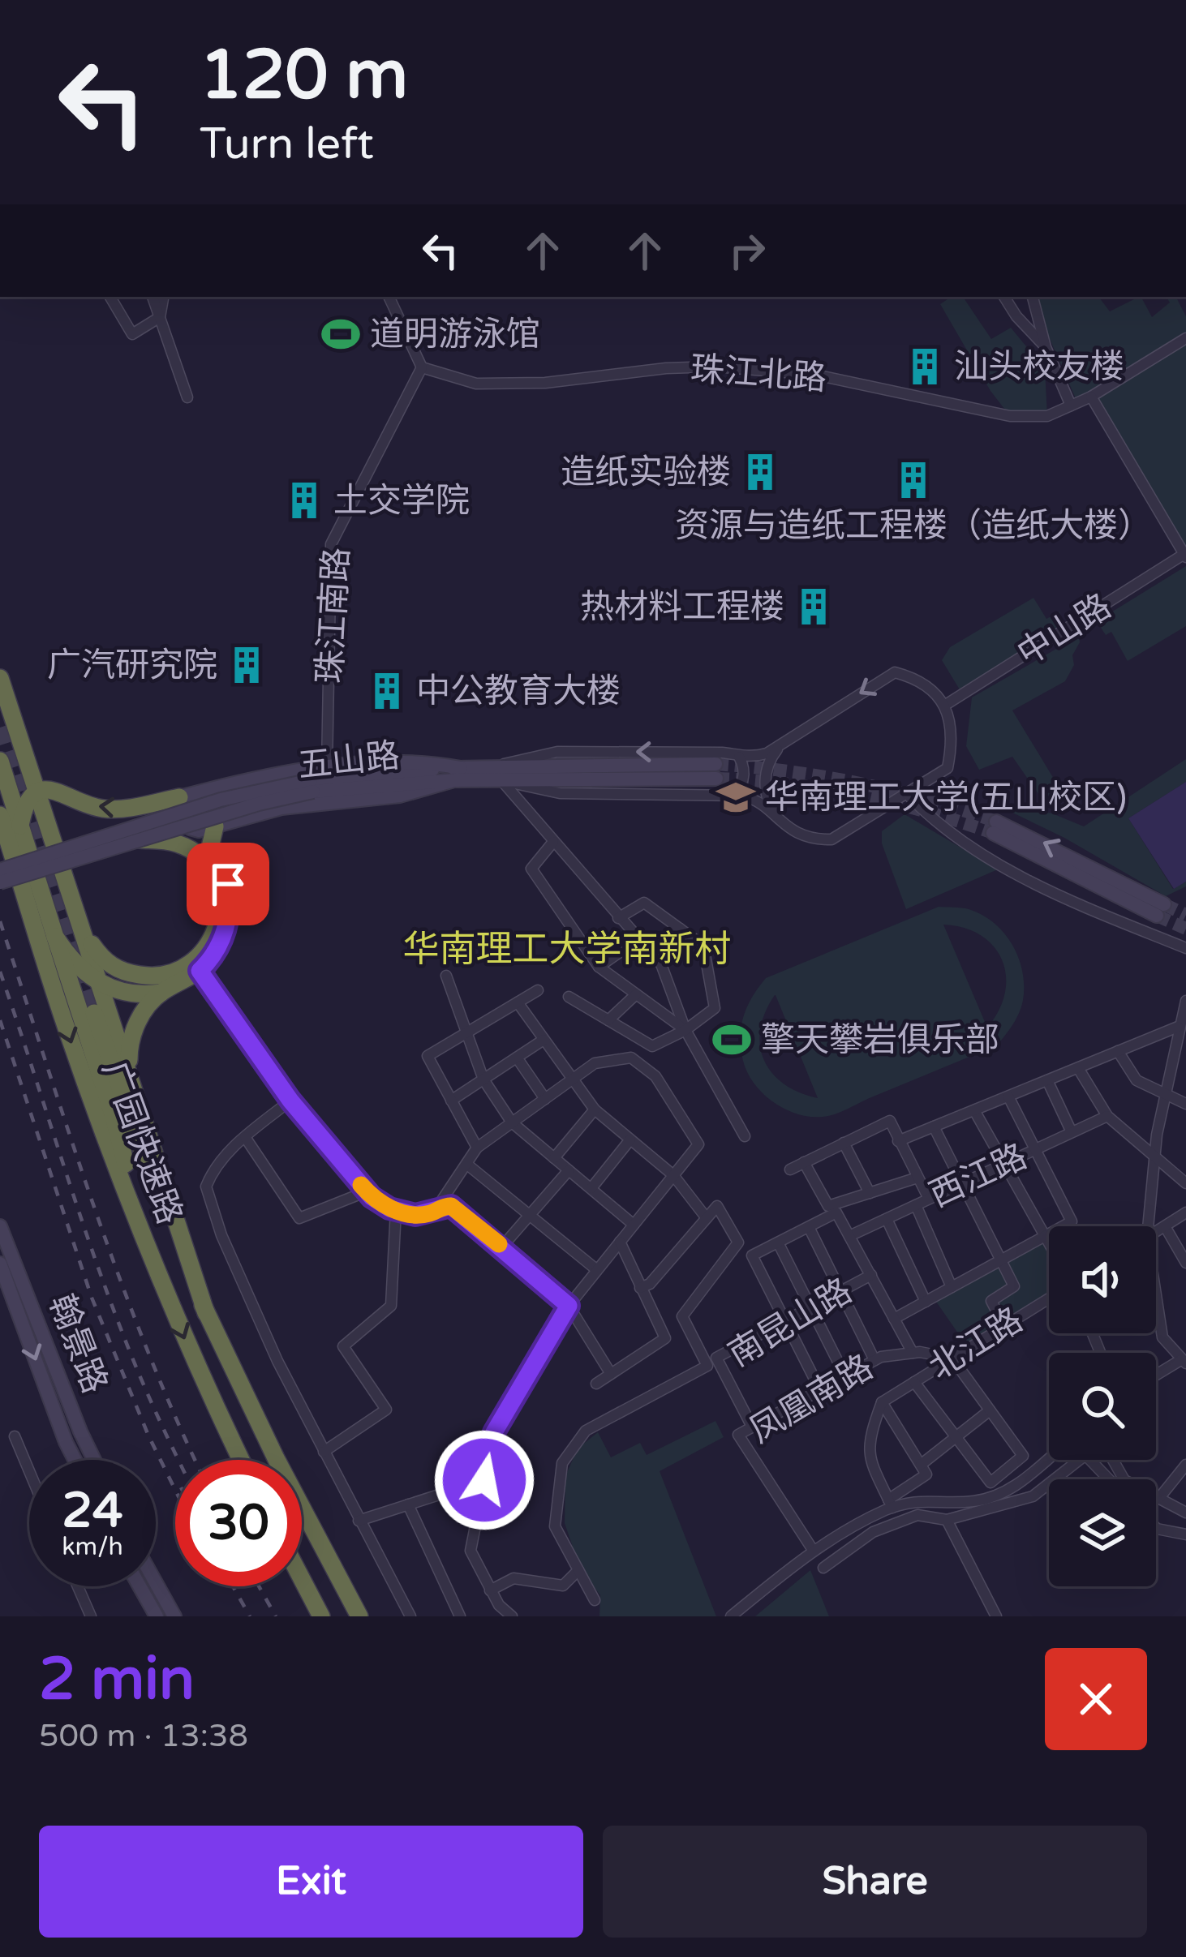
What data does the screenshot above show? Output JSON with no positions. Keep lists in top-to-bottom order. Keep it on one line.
{"streets":{"highway":["广园快速路"],"main road":["五山路","翰景路"],"street":["珠江北路","珠江南路","中山路","西江路","南昆山路","北江路","凤凰南路"]},"crossings":[["珠江北路","珠江南路"],["南昆山路","凤凰南路"],["北江路","凤凰南路"]],"districts":["华南理工大学南新村"],"places":{"sports":["道明游泳馆","擎天攀岩俱乐部"],"building":["汕头校友楼","造纸实验楼","资源与造纸工程楼（造纸大楼）","土交学院","热材料工程楼","广汽研究院","中公教育大楼"],"school or university":["华南理工大学(五山校区)"]},"page":{"turn":["120 m","Turn left"],"speed":"24 km/h","limit":"30","heading":["2 min","500 m · 13:38"],"buttons":["Exit","Share"]}}
